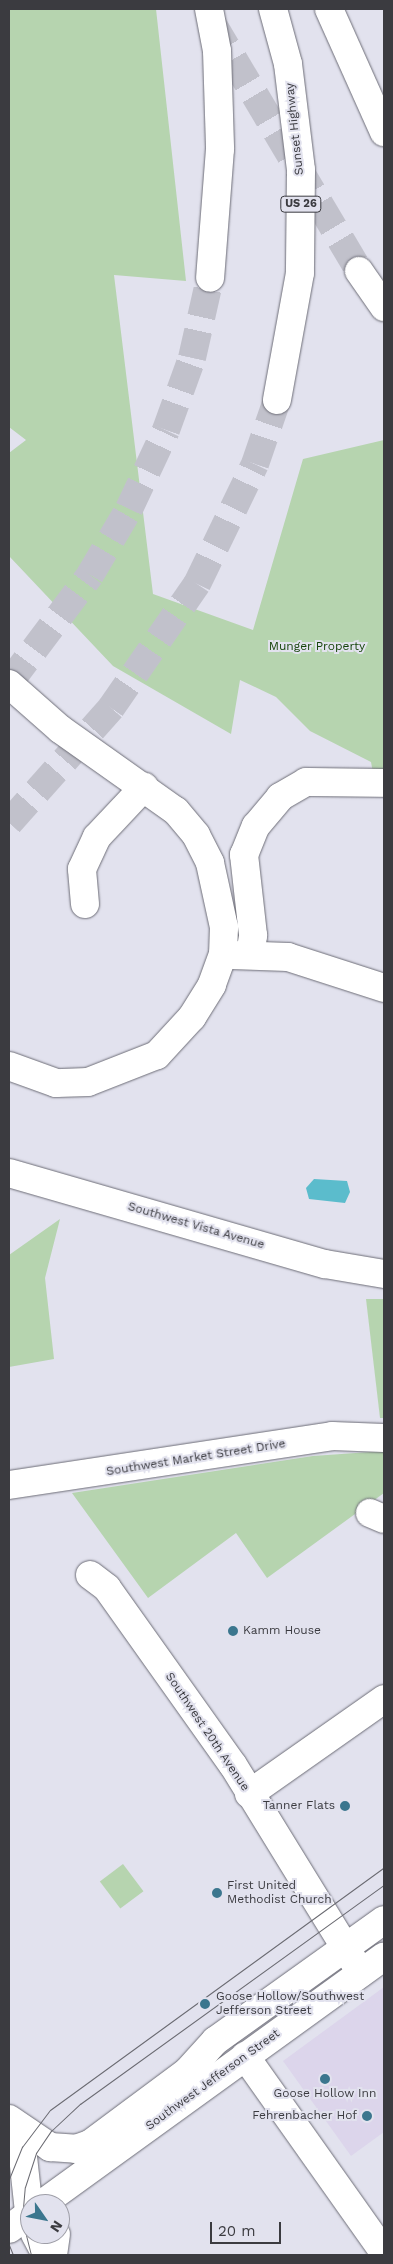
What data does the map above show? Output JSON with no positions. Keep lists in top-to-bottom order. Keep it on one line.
{"streets":{"main road":["Sunset Highway","US 26","Southwest Vista Avenue","Southwest Market Street Drive","Southwest 20th Avenue","Southwest Jefferson Street"]},"crossings":[["Southwest 20th Avenue","Southwest Jefferson Street"]],"parks":["Munger Property"],"places":["Kamm House","Tanner Flats","First United Methodist Church","Goose Hollow/Southwest Jefferson Street","Goose Hollow Inn","Fehrenbacher Hof"],"scale_bar":"20 m","north":"bottom right"}
